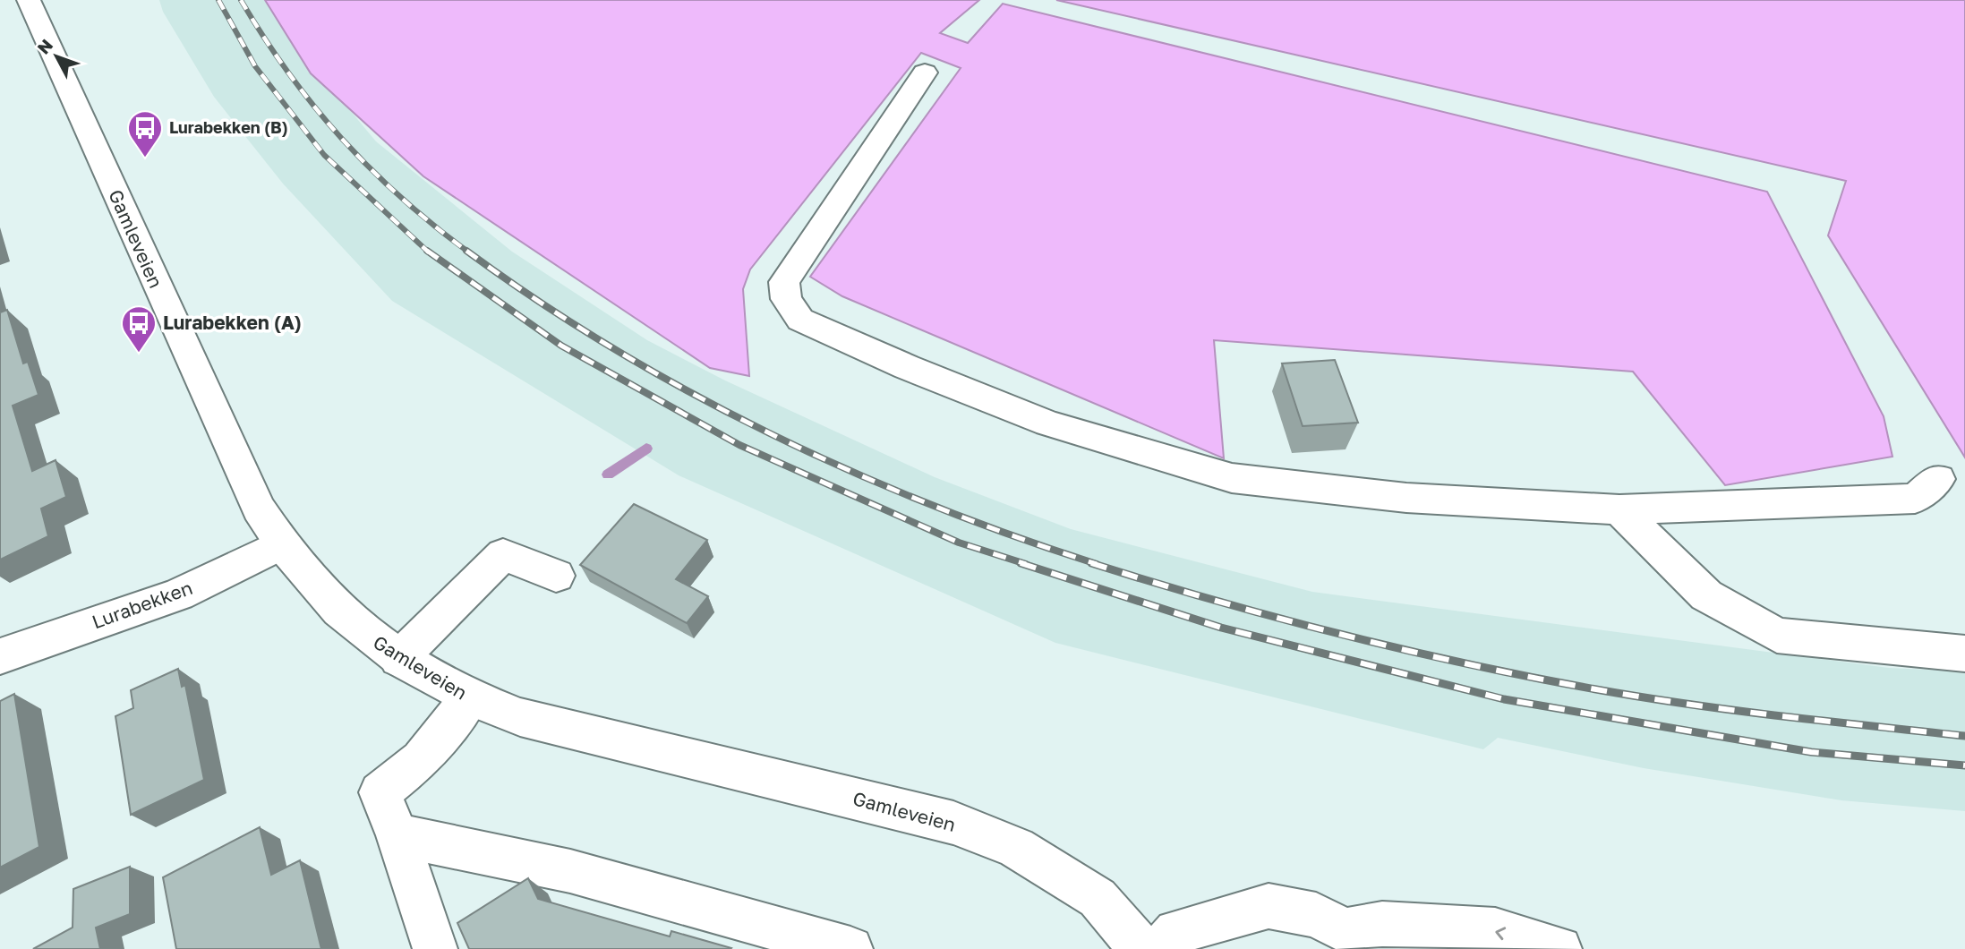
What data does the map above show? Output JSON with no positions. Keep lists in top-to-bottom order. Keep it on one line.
{"streets":{"main road":["Gamleveien","Lurabekken"]},"crossings":[["Gamleveien","Lurabekken"]],"places":{"bus stop":["Lurabekken (B)","Lurabekken (A)"]},"north":"top left"}
